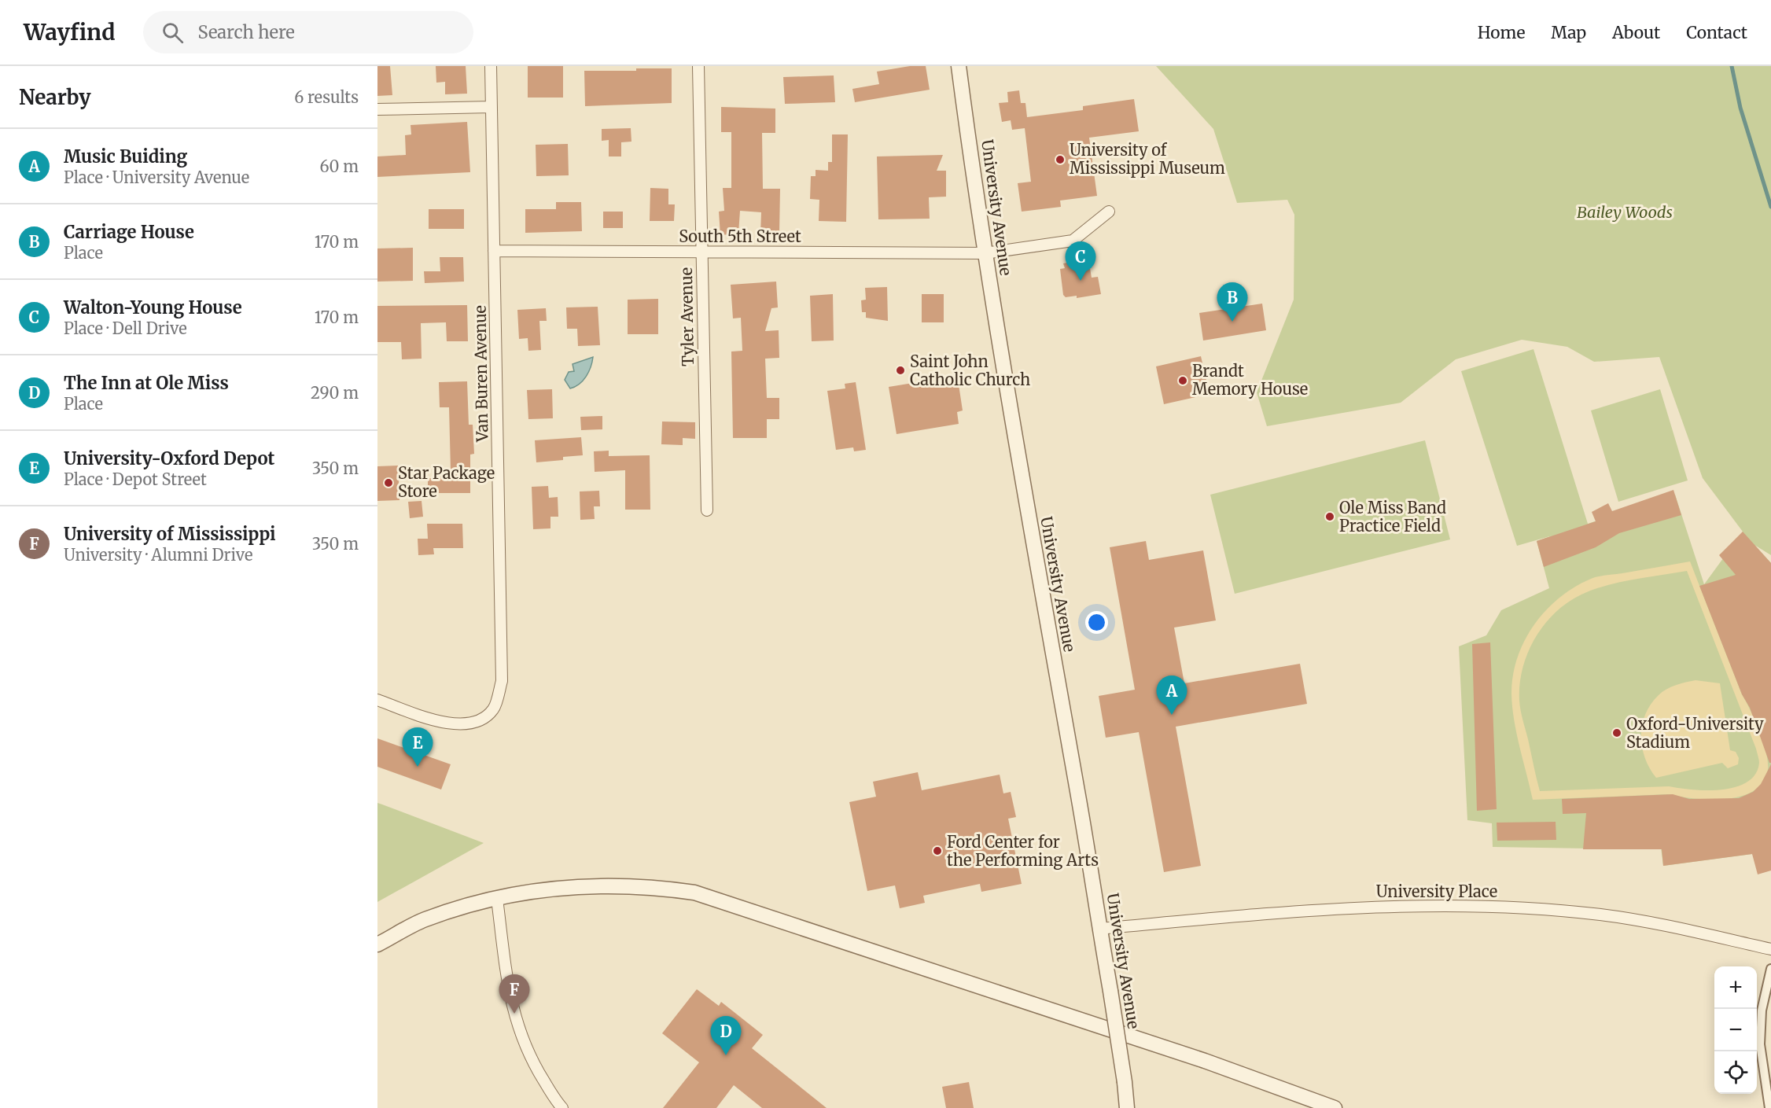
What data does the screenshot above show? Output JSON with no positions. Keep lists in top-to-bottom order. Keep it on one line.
{"streets":{"street":["University Avenue","South 5th Street","Tyler Avenue","Van Buren Avenue","University Place"]},"crossings":[["University Avenue","South 5th Street"],["University Avenue","University Place"],["South 5th Street","Tyler Avenue"],["South 5th Street","Van Buren Avenue"]],"parks":["Bailey Woods"],"places":["University of Mississippi Museum","Saint John Catholic Church","Brandt Memory House","Star Package Store","Ole Miss Band Practice Field","Oxford-University Stadium","Ford Center for the Performing Arts"],"page":{"header":"Wayfind","search":"Search here","nav":["Home","Map","About","Contact"],"heading":["Nearby","6 results"],"list":[{"mark":"A","name":"Music Buiding","note":"Place · University Avenue","value":"60 m"},{"mark":"B","name":"Carriage House","note":"Place","value":"170 m"},{"mark":"C","name":"Walton-Young House","note":"Place · Dell Drive","value":"170 m"},{"mark":"D","name":"The Inn at Ole Miss","note":"Place","value":"290 m"},{"mark":"E","name":"University-Oxford Depot","note":"Place · Depot Street","value":"350 m"},{"mark":"F","name":"University of Mississippi","note":"University · Alumni Drive","value":"350 m"}],"pins":["C","B","A","E","F","D"],"map_buttons":["+","−"]}}
